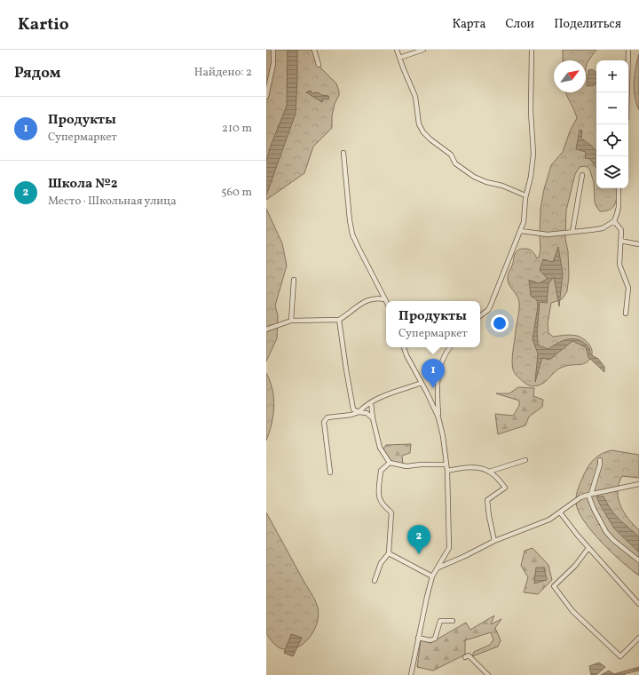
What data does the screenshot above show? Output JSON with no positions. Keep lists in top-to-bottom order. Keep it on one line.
{"north":"top right","page":{"header":"Kartio","nav":["Карта","Слои","Поделиться"],"heading":["Рядом","Найдено: 2"],"map_buttons":["+","−"],"list":[{"mark":"1","name":"Продукты","note":"Супермаркет","value":"210 m"},{"mark":"2","name":"Школа №2","note":"Место · Школьная улица","value":"560 m"}],"popup":["Продукты","Супермаркет"],"pins":["1","2"]}}
